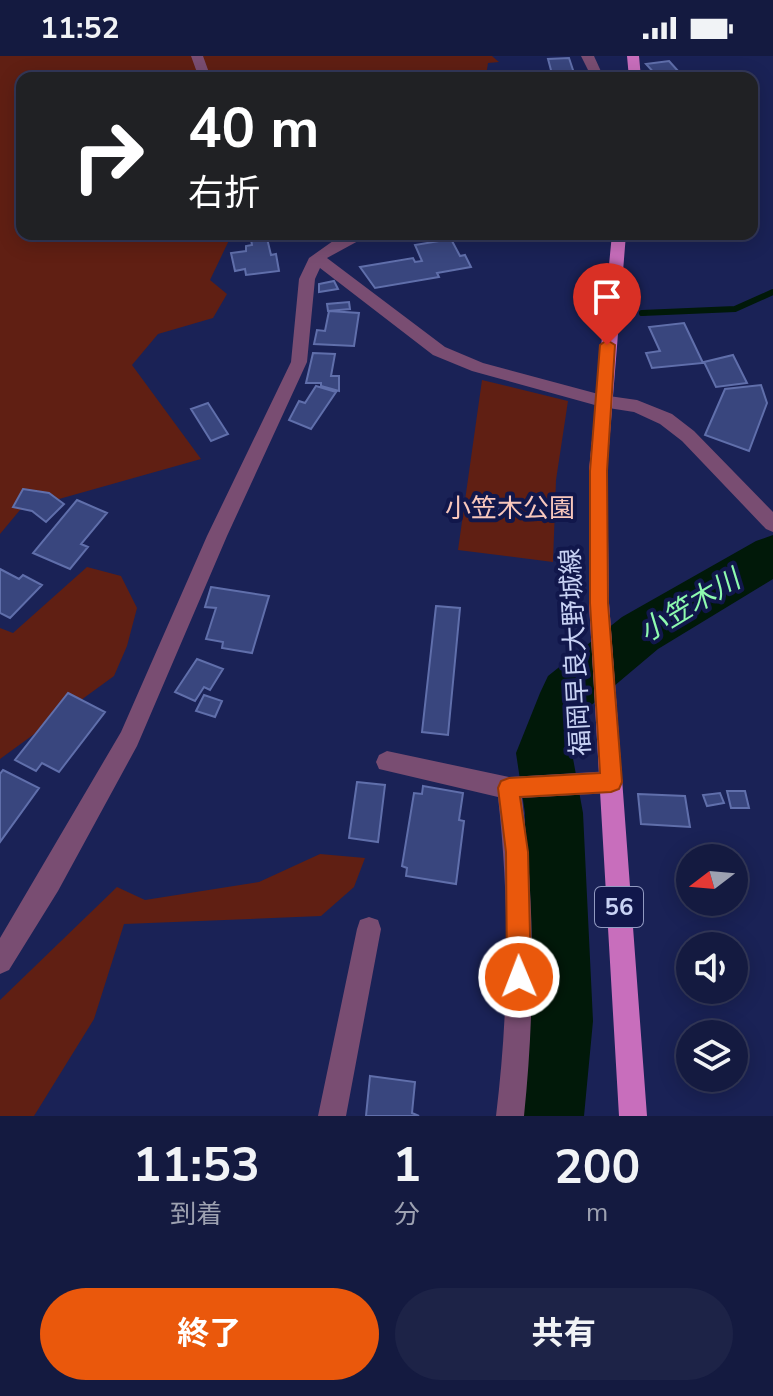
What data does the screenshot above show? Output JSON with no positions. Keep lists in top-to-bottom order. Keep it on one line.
{"streets":{"main road":["福岡早良大野城線","56"]},"water":["小笠木川"],"parks":["小笠木公園"],"north":"left","page":{"status":"11:52","turn":["40 m","右折"],"eta":["11:53","到着","1","分","200","m"],"buttons":["終了","共有"]}}
